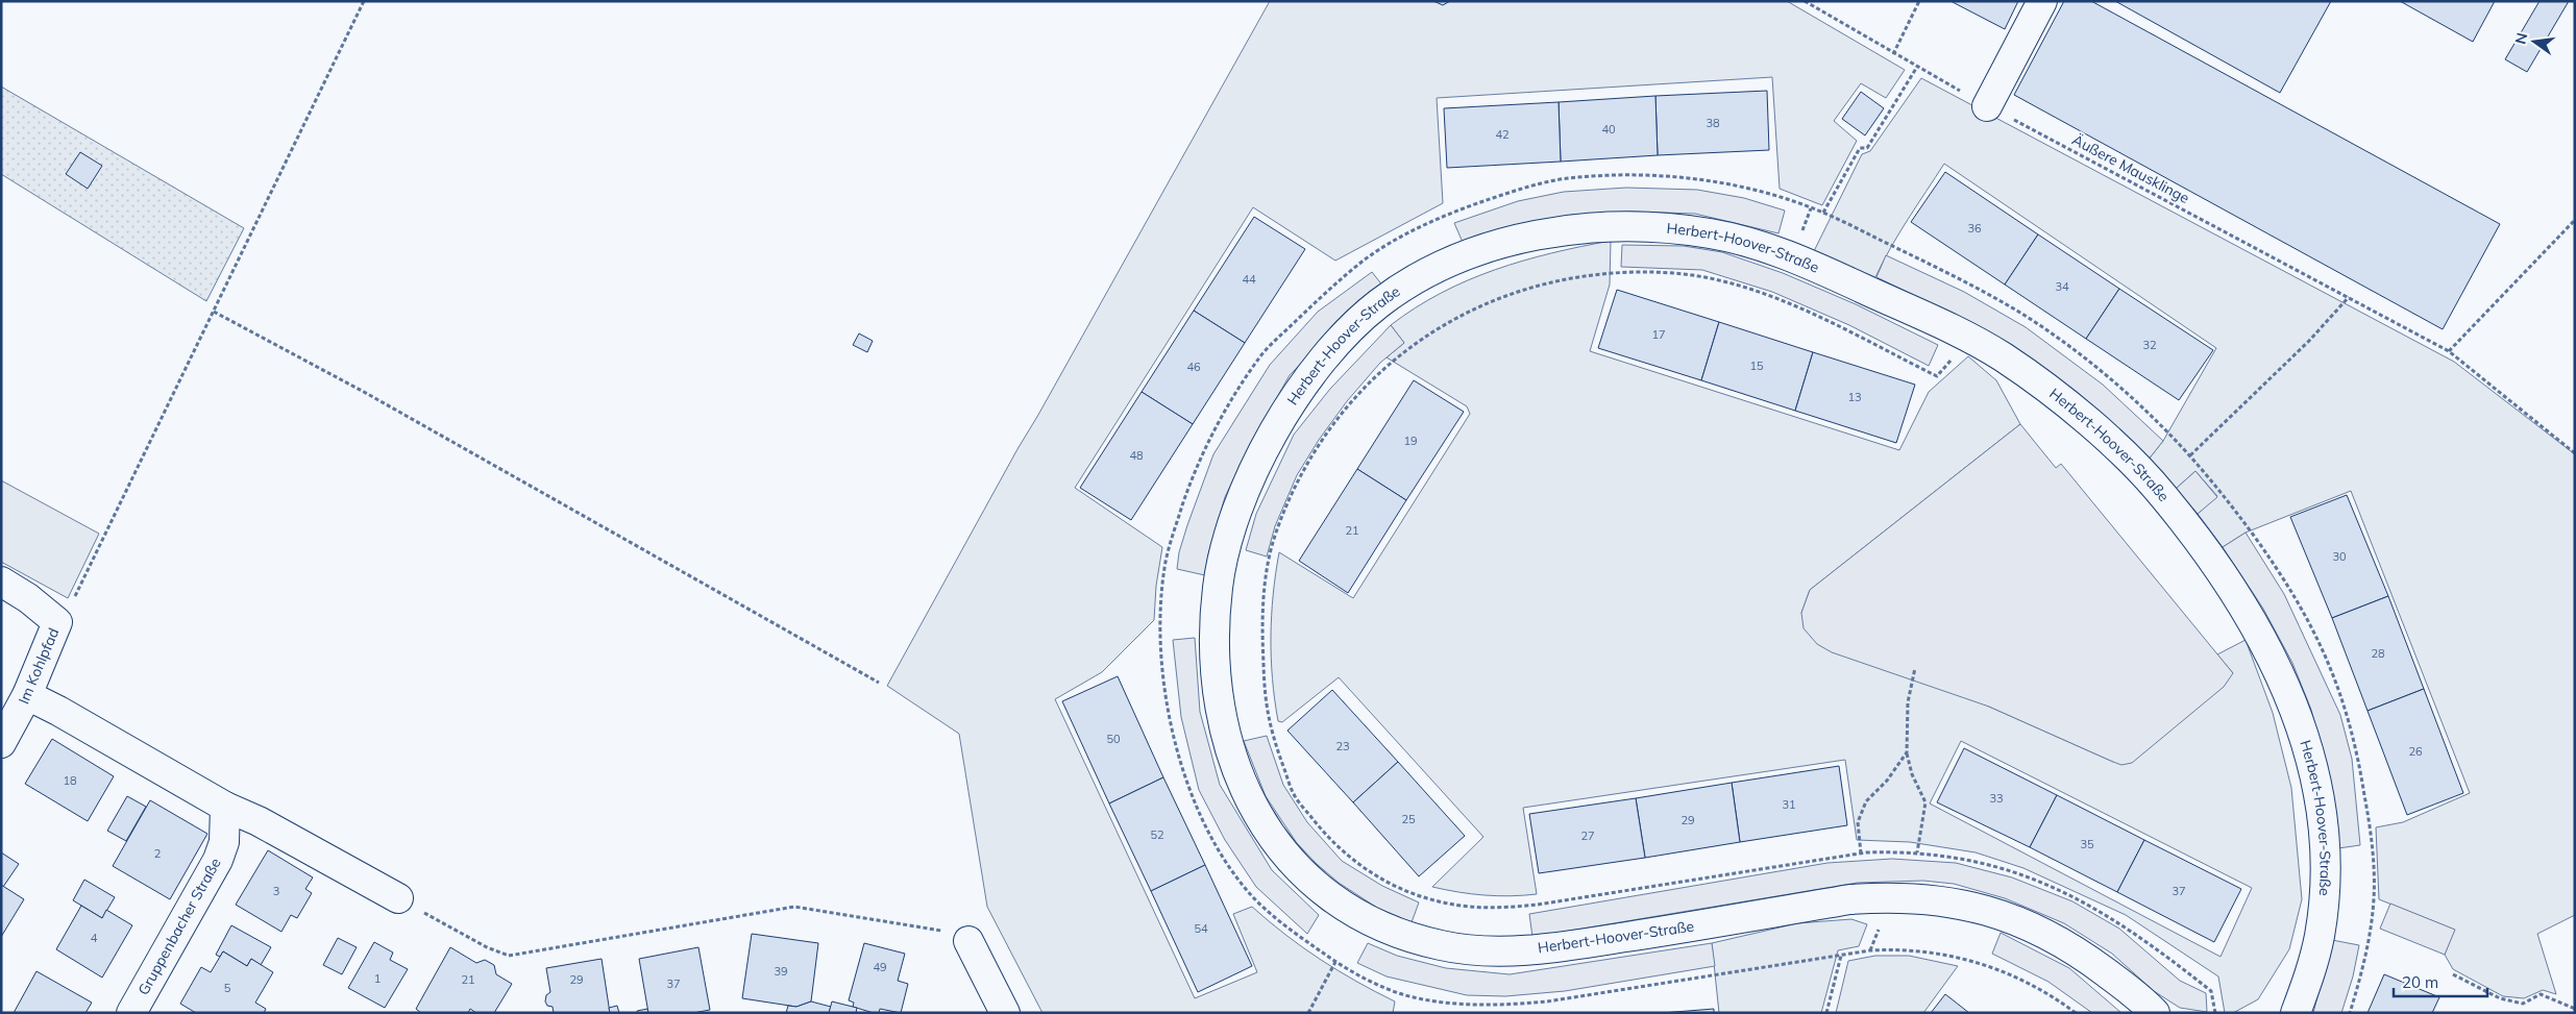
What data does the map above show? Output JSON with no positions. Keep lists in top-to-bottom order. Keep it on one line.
{"streets":{"street":["Herbert-Hoover-Straße","Im Kohlpfad","Gruppenbacher Straße"],"path":["Äußere Mausklinge"]},"house_numbers":["38","40","42","36","44","34","17","32","15","46","13","19","48","21","30","28","50","23","26","18","33","31","25","29","52","27","35","2","3","37","54","4","49","39","1","21","29","37","5"],"scale_bar":"20 m","north":"left"}
